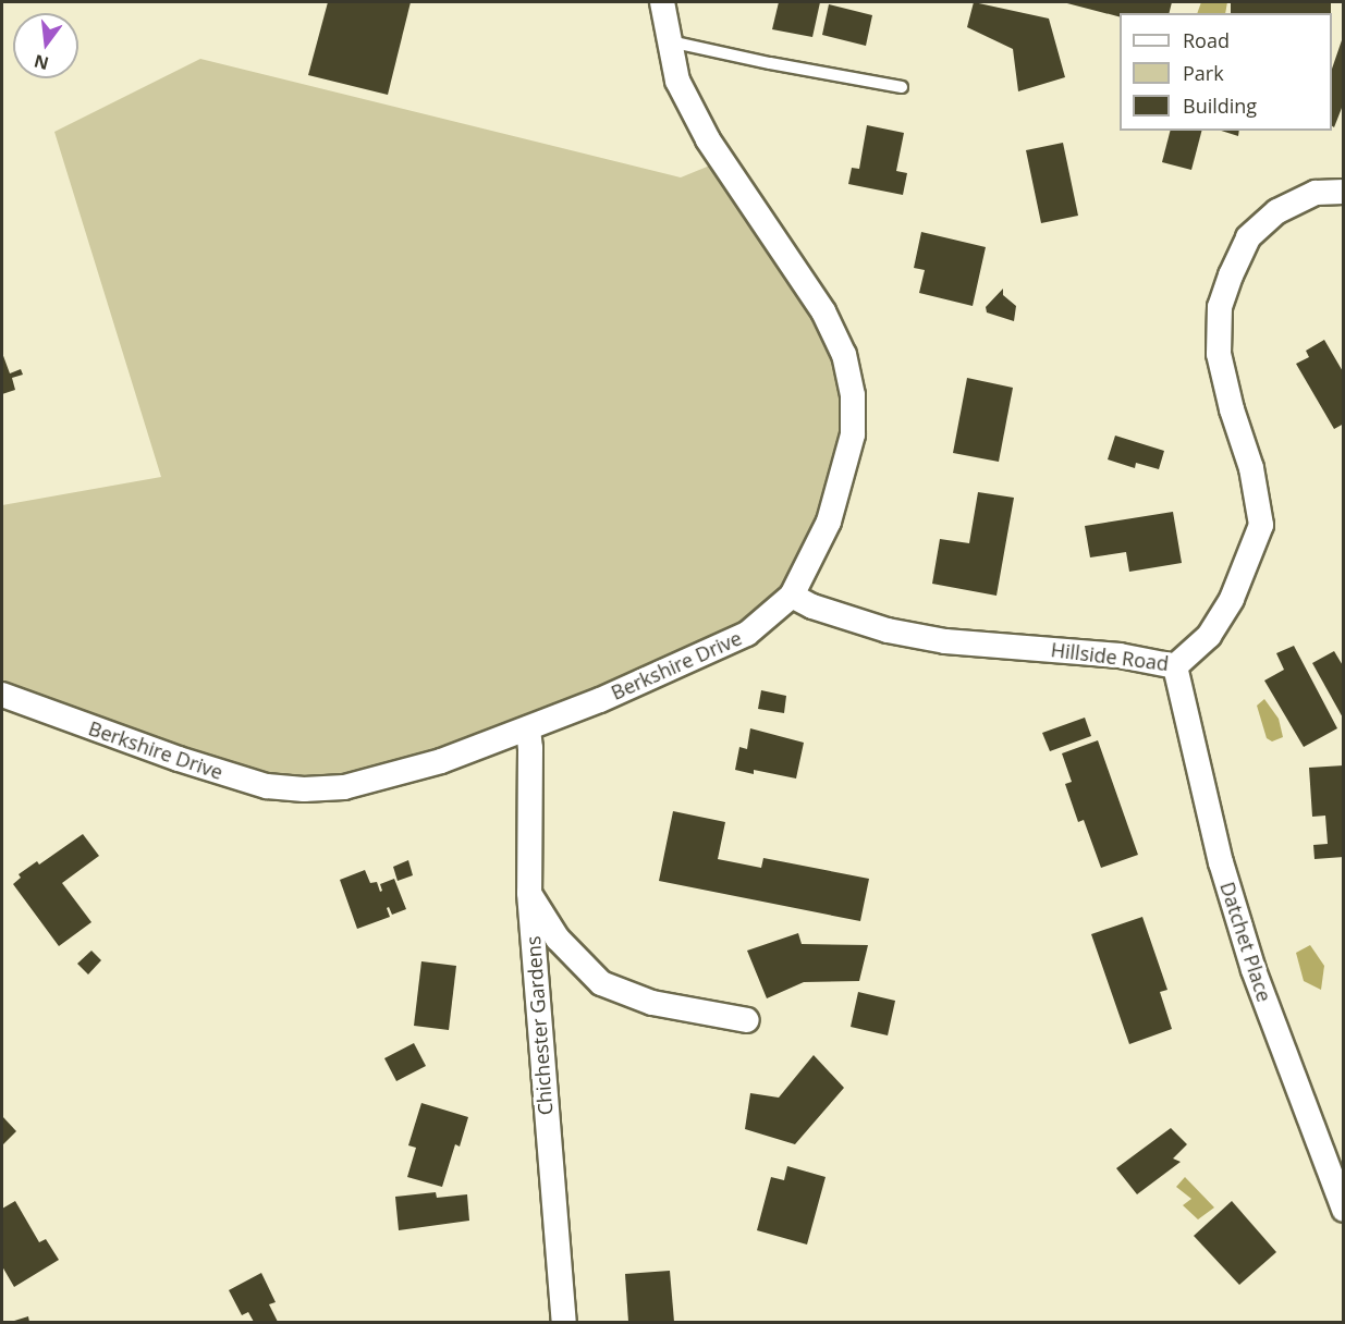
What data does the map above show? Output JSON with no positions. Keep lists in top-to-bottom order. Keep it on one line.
{"streets":{"street":["Hillside Road","Berkshire Drive","Datchet Place","Chichester Gardens"]},"crossings":[["Hillside Road","Berkshire Drive"],["Hillside Road","Datchet Place"],["Berkshire Drive","Chichester Gardens"]],"legend":["Road","Park","Building"],"north":"bottom"}
